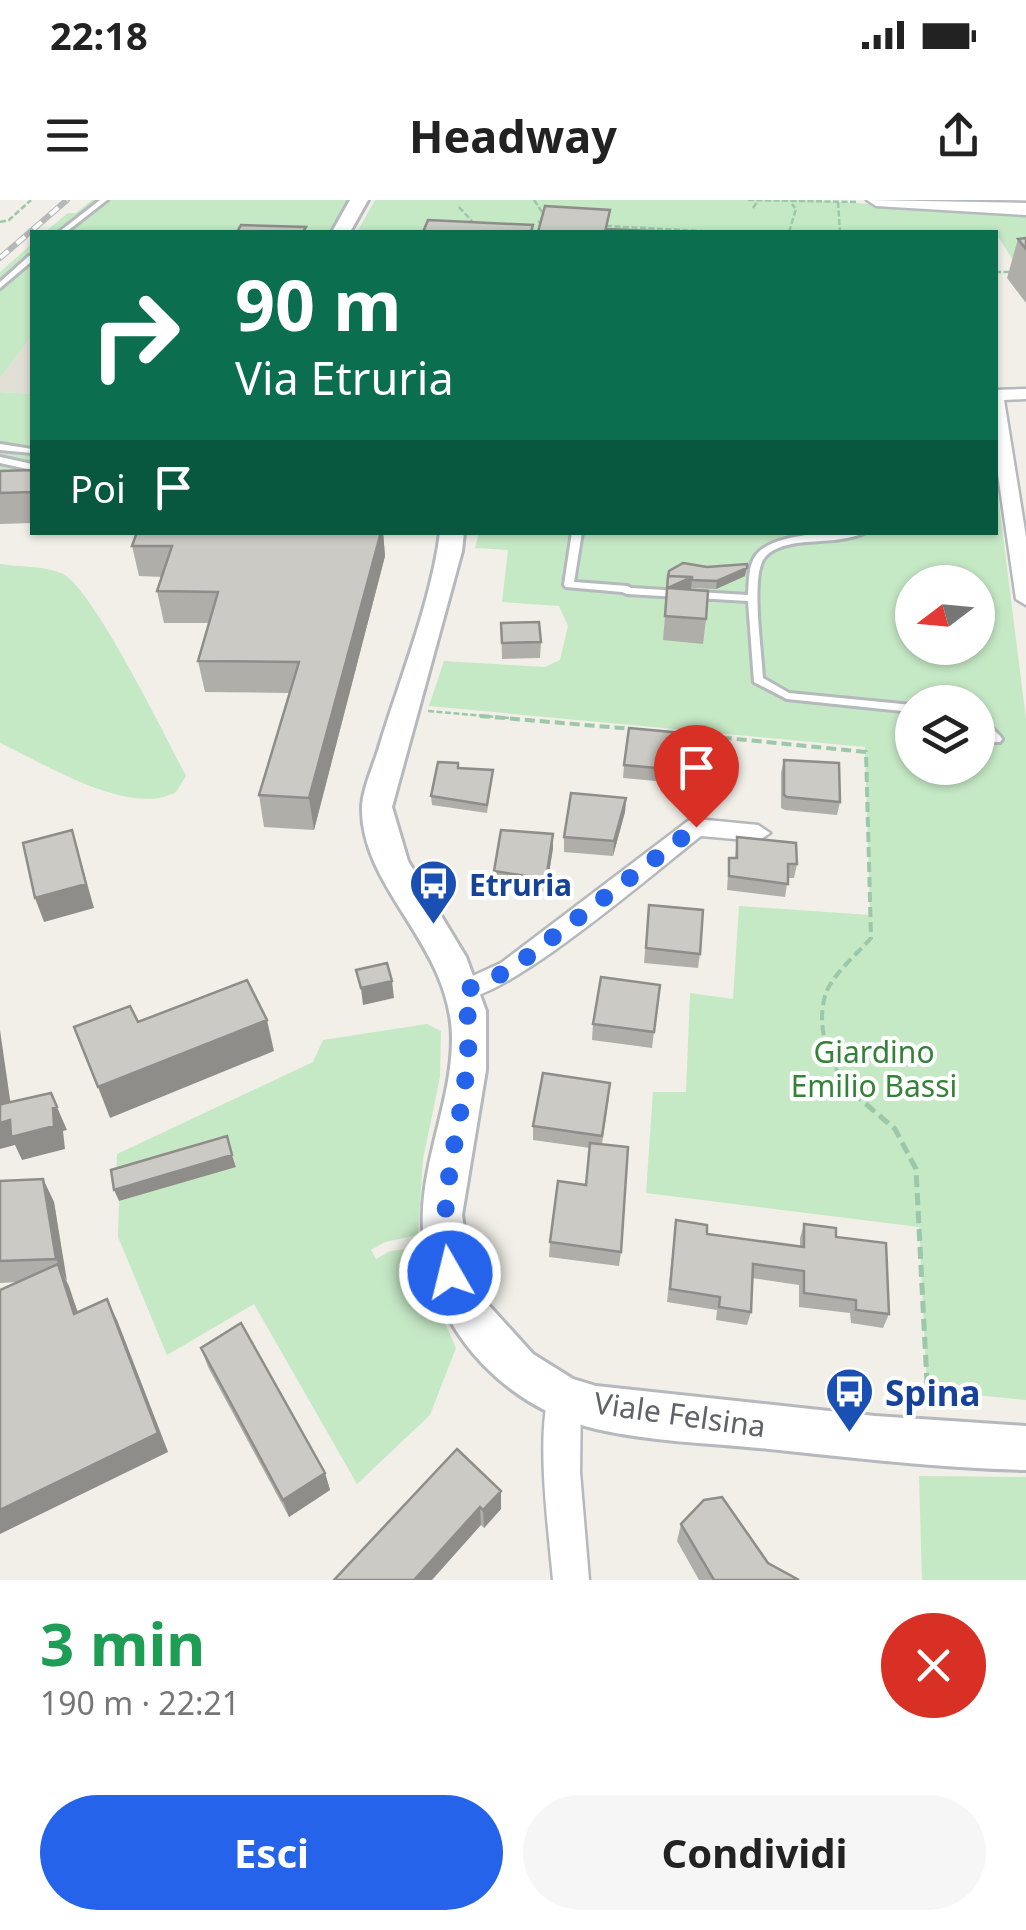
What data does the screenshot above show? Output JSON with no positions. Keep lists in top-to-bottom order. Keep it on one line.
{"streets":{"street":["Viale Felsina"]},"parks":["Giardino Emilio Bassi"],"places":{"bus stop":["Etruria","Spina"]},"north":"left","page":{"status":"22:18","header":"Headway","turn":["90 m","Via Etruria"],"then":"Poi","heading":["3 min","190 m · 22:21"],"buttons":["Esci","Condividi"]}}
